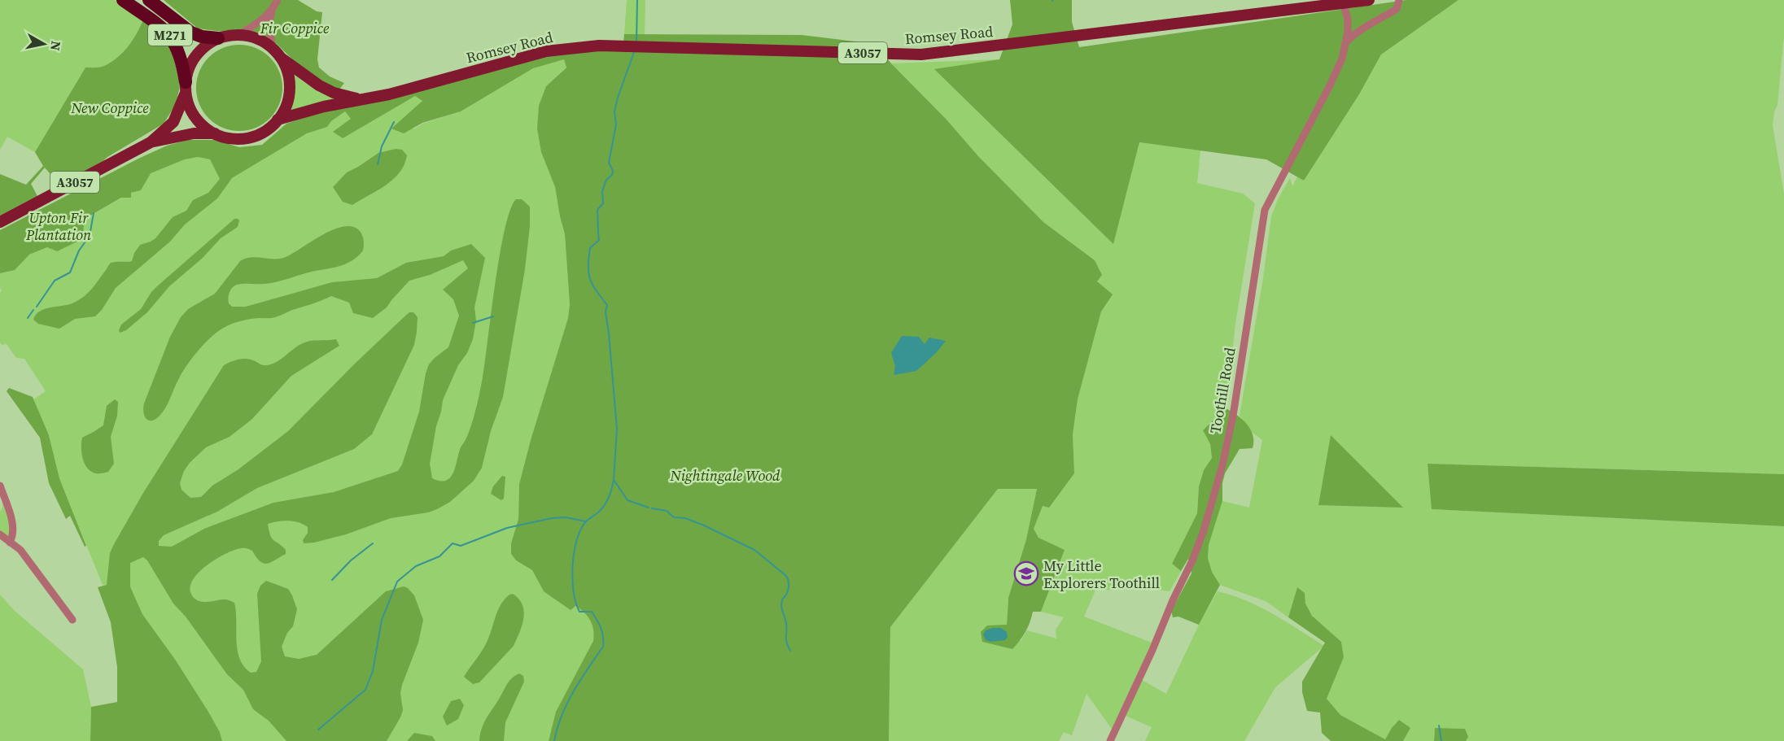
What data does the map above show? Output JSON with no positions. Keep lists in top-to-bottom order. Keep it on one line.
{"streets":{"highway":["M271"],"main road":["Romsey Road","A3057"],"street":["Toothill Road"]},"crossings":[["M271","Romsey Road"],["M271","A3057"],["Romsey Road","A3057"],["Romsey Road","Toothill Road"]],"parks":["Fir Coppice","New Coppice","Upton Fir Plantation","Nightingale Wood"],"places":{"school or university":["My Little Explorers Toothill"]},"north":"right"}
